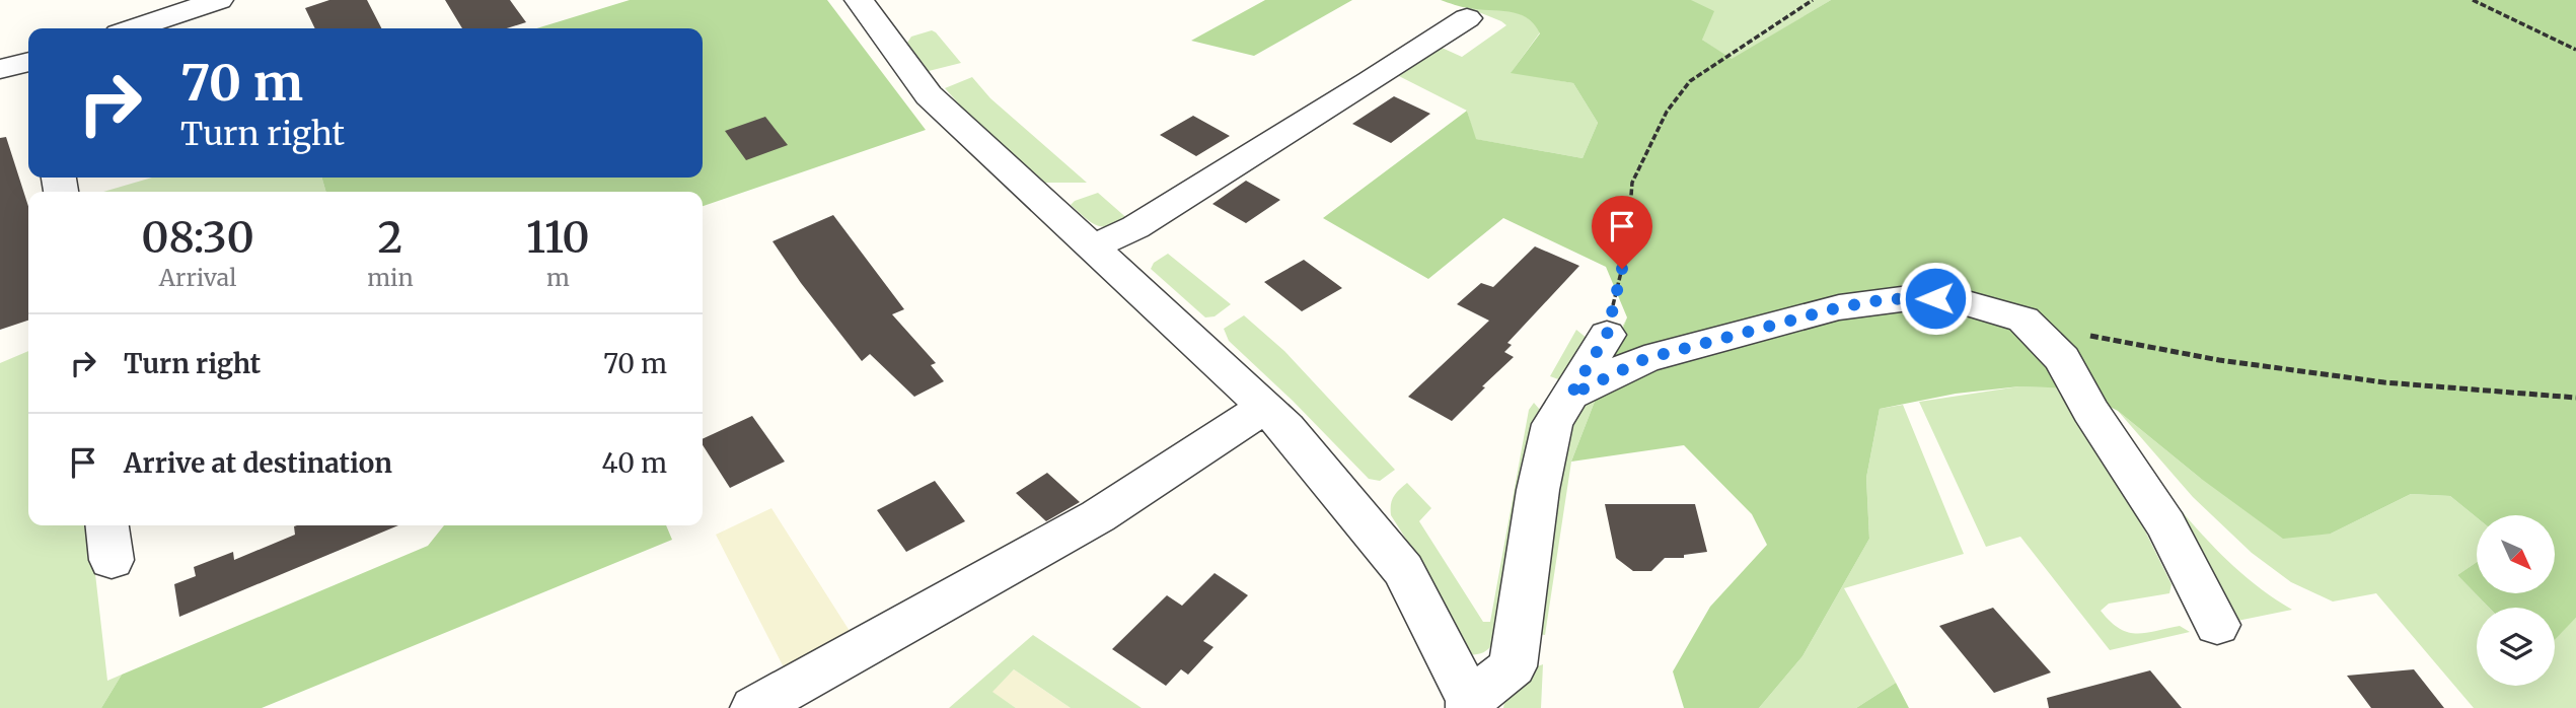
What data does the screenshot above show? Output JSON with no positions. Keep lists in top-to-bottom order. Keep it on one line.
{"north":"bottom right","page":{"turn":["70 m","Turn right"],"eta":["08:30","Arrival","2","min","110","m"],"list":[{"name":"Turn right","value":"70 m"},{"name":"Arrive at destination","value":"40 m"}]}}
